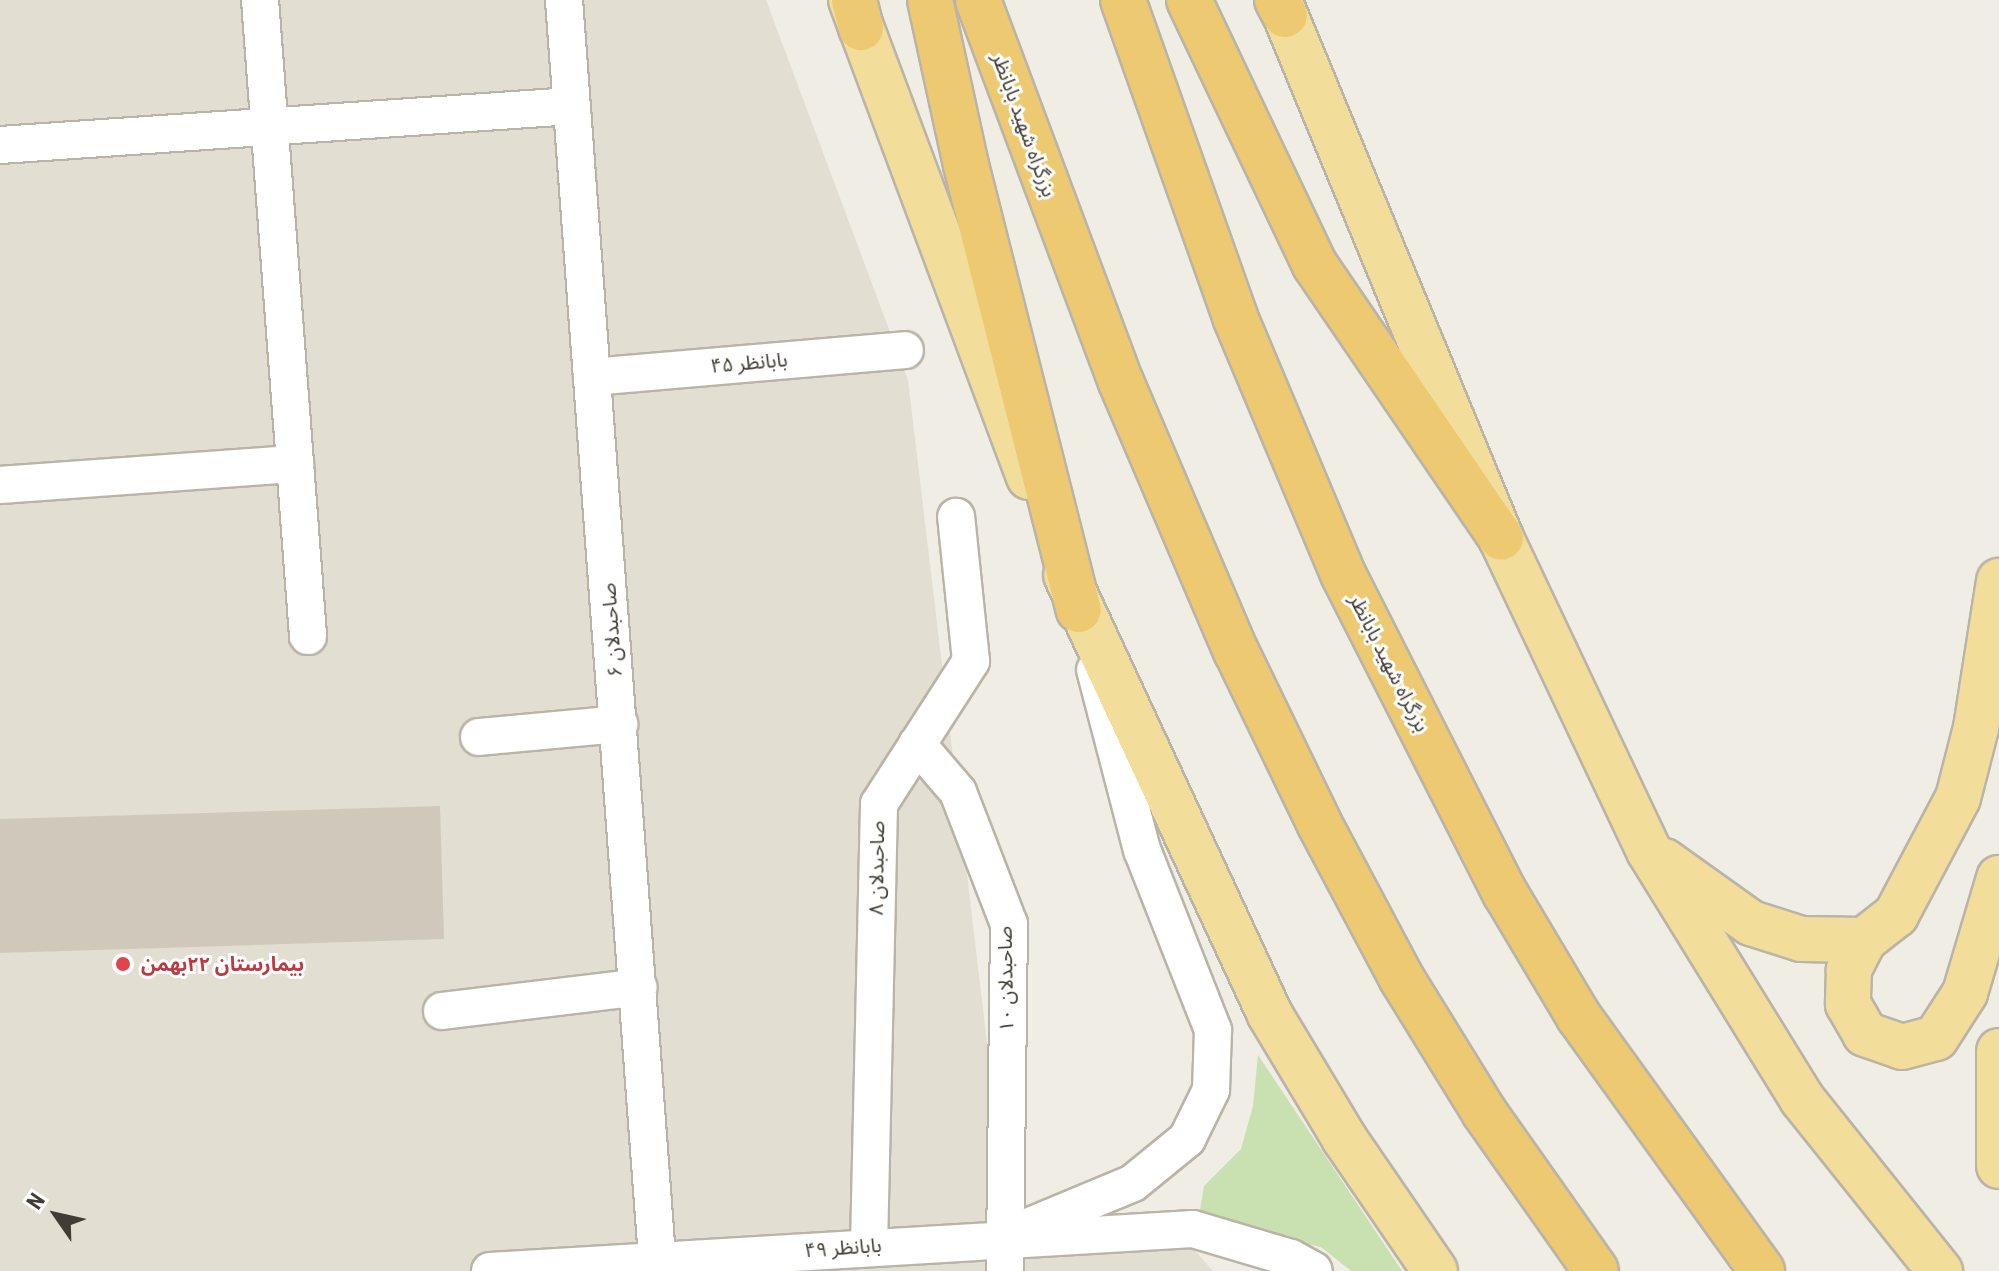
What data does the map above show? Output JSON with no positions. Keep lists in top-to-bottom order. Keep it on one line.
{"streets":{"highway":["بزرگراه شهید بابانظر"],"street":["بابانظر ۴۵","صاحبدلان ۶","صاحبدلان ۸","صاحبدلان ۱۰","بابانظر ۴۹"]},"crossings":[["بابانظر ۴۵","صاحبدلان ۶"],["صاحبدلان ۶","بابانظر ۴۹"],["صاحبدلان ۸","صاحبدلان ۱۰"],["صاحبدلان ۸","بابانظر ۴۹"],["صاحبدلان ۱۰","بابانظر ۴۹"]],"places":["بيمارستان ٢٢بهمن"],"north":"top left"}
